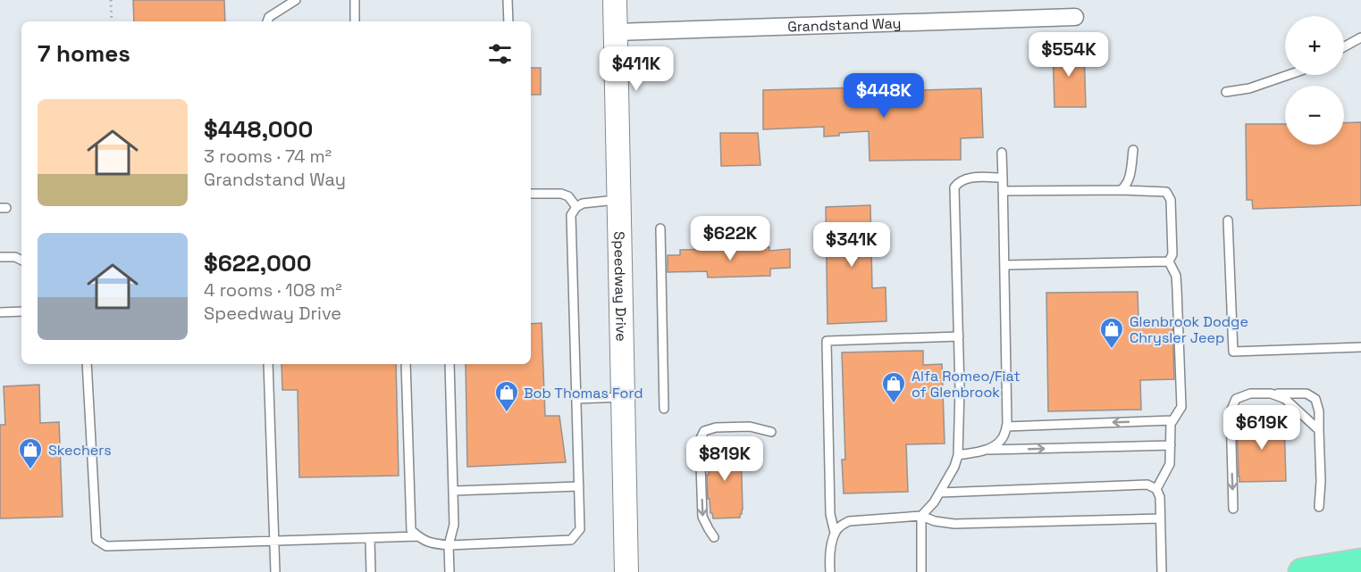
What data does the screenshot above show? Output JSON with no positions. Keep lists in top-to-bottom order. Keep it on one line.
{"streets":{"main road":["Speedway Drive"],"street":["Grandstand Way"]},"crossings":[["Grandstand Way","Speedway Drive"]],"places":{"shop":["Glenbrook Dodge Chrysler Jeep","Alfa Romeo/Fiat of Glenbrook","Bob Thomas Ford","Skechers"]},"page":{"map_buttons":["+","−"],"heading":"7 homes","price":["$554K","$411K","$448K","$622K","$341K","$619K","$819K"],"list":[{"name":"$448,000","note":"3 rooms · 74 m² · Grandstand Way"},{"name":"$622,000","note":"4 rooms · 108 m² · Speedway Drive"}]}}
